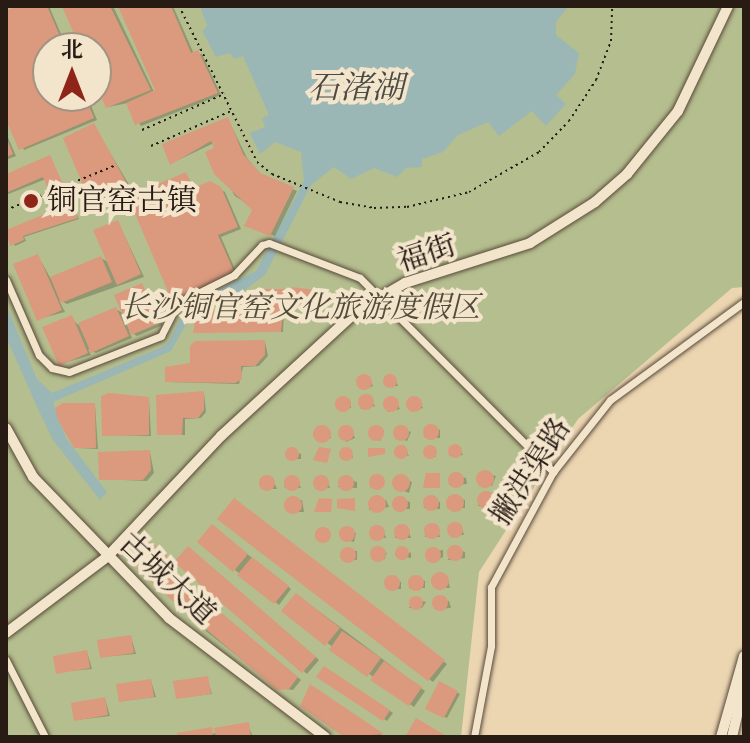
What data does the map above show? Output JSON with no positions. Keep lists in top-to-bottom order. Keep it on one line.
{"streets":{"street":["福街","撇洪渠路","古城大道"]},"crossings":[["福街","古城大道"]],"water":["石渚湖"],"parks":["长沙铜官窑文化旅游度假区"],"places":["铜官窑古镇"],"north":"top"}
